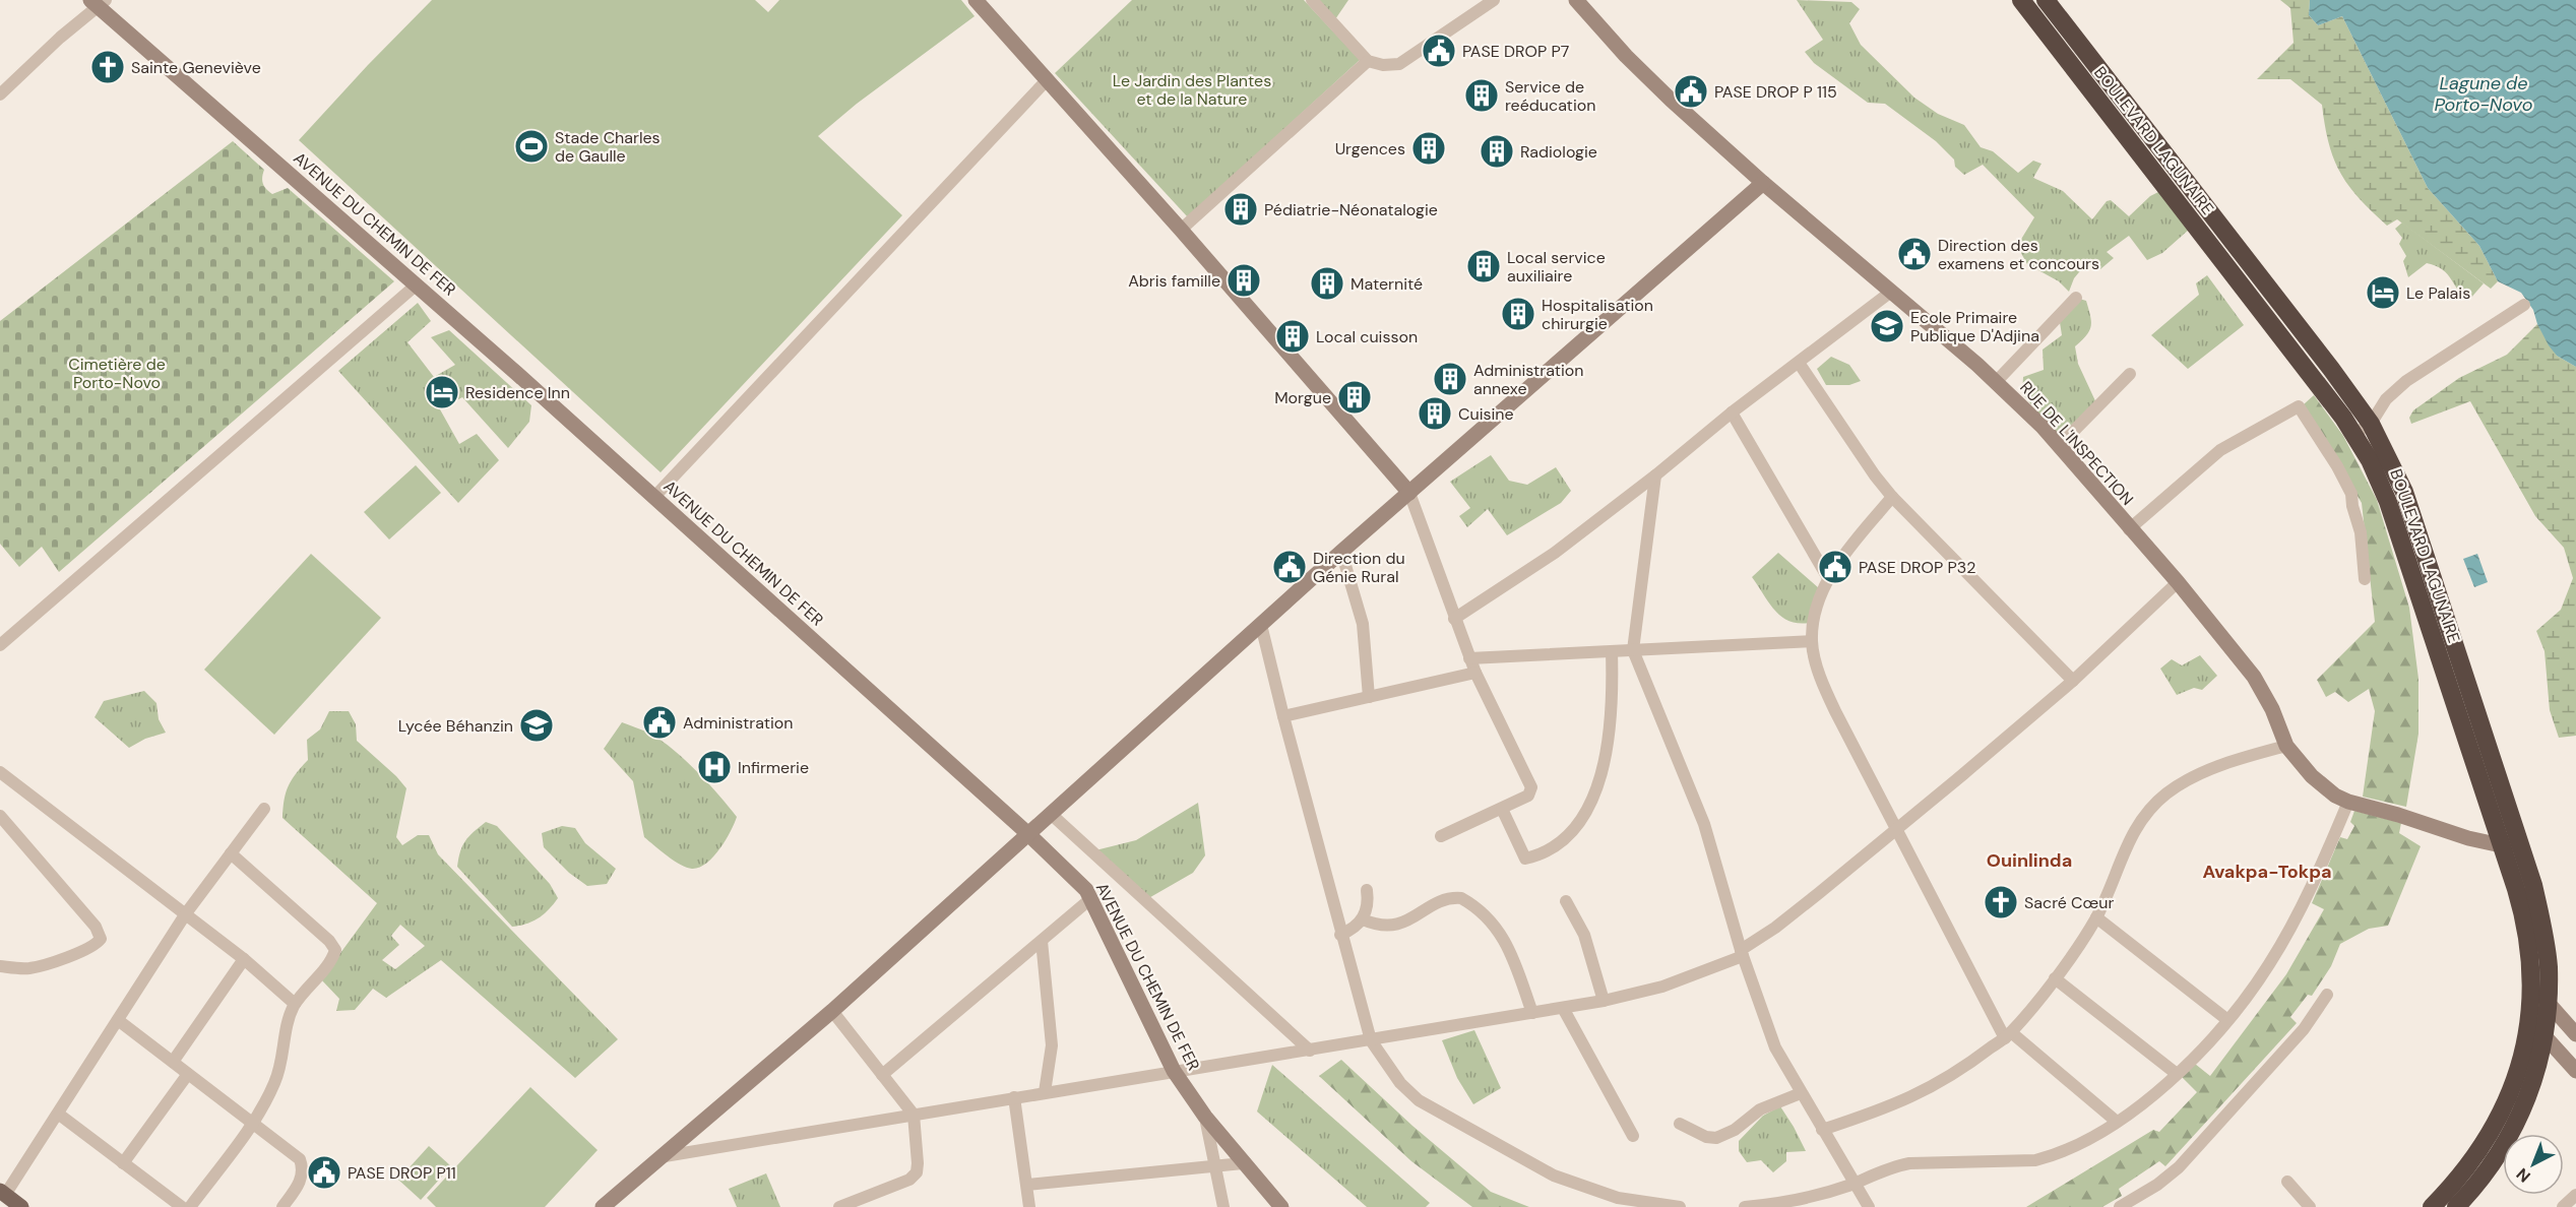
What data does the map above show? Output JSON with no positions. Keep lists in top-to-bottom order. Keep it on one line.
{"streets":{"highway":["BOULEVARD LAGUNAIRE"],"street":["AVENUE DU CHEMIN DE FER","RUE DE L'INSPECTION"]},"crossings":[["BOULEVARD LAGUNAIRE","RUE DE L'INSPECTION"]],"districts":["Ouinlinda","Avakpa-Tokpa"],"water":["Lagune de Porto-Novo"],"parks":["Le Jardin des Plantes et de la Nature","Cimetière de Porto-Novo"],"places":{"public building":["PASE DROP P7","PASE DROP P 115","Direction des examens et concours","Direction du Génie Rural","PASE DROP P32","Administration","PASE DROP P11"],"church":["Sainte Geneviève","Sacré Cœur"],"building":["Service de reéducation","Urgences","Radiologie","Pédiatrie-Néonatalogie","Local service auxiliaire","Abris famille","Maternité","Hospitalisation chirurgie","Local cuisson","Administration annexe","Morgue","Cuisine"],"sports":["Stade Charles de Gaulle"],"hotel":["Le Palais","Residence Inn"],"school or university":["Ecole Primaire Publique D'Adjina","Lycée Béhanzin"],"hospital":["Infirmerie"]},"north":"bottom left"}
